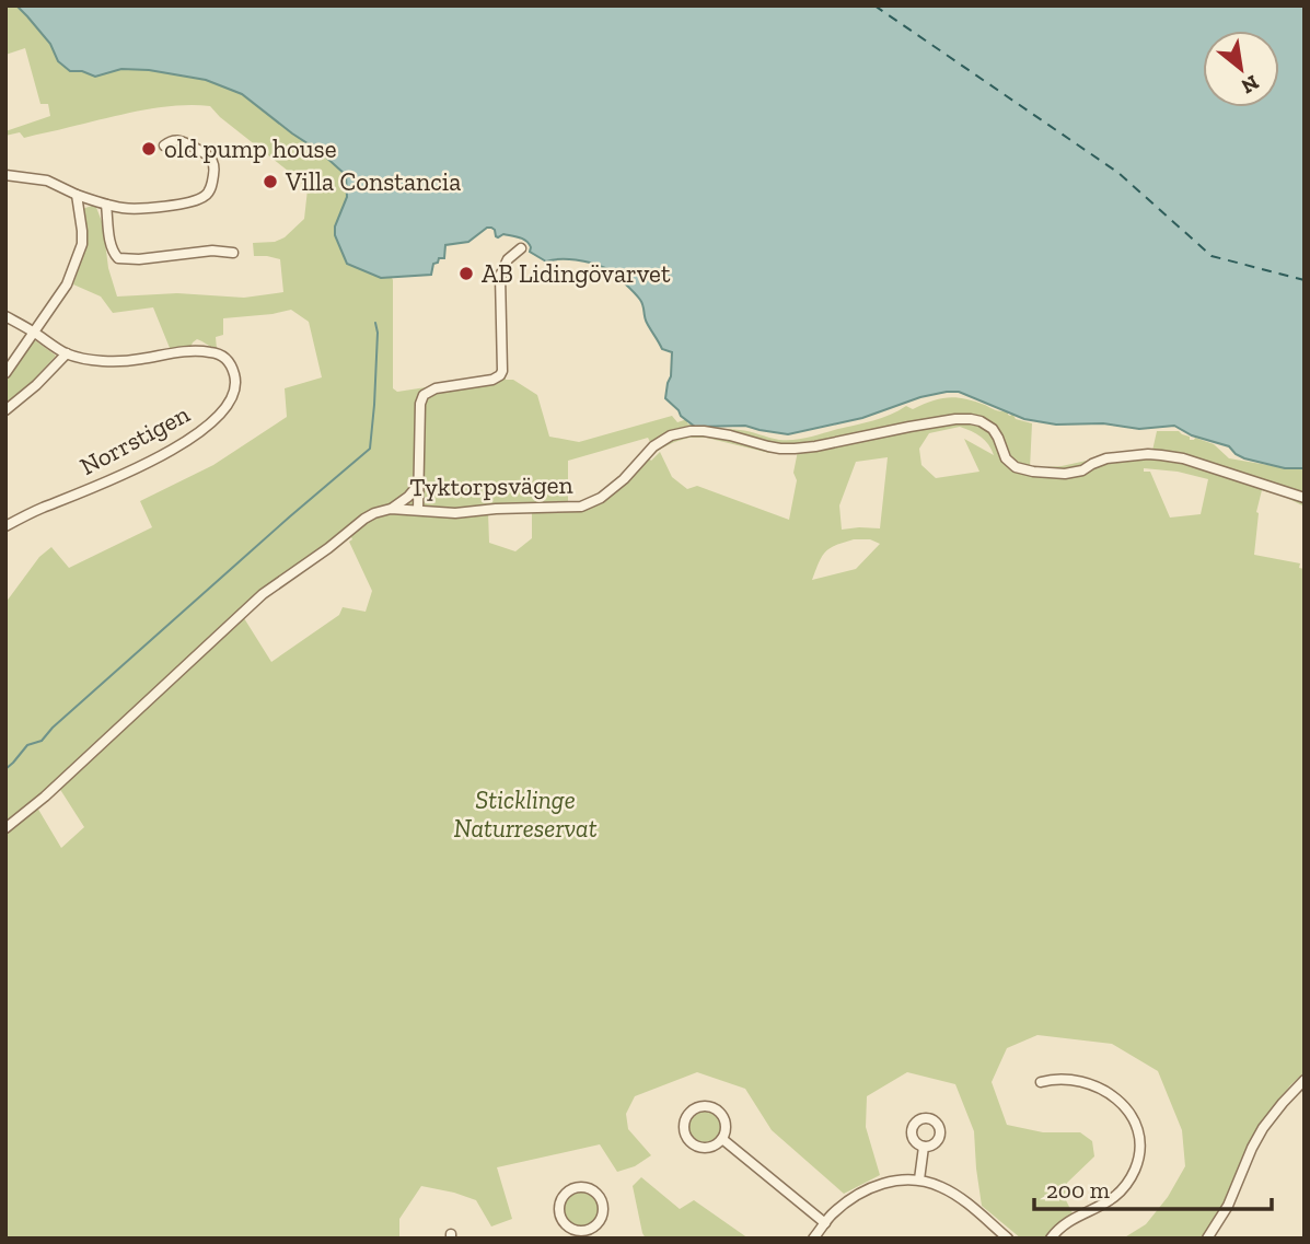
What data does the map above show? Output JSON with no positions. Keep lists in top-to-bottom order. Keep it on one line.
{"streets":{"street":["Norrstigen","Tyktorpsvägen"]},"parks":["Sticklinge Naturreservat"],"places":["old pump house","Villa Constancia","AB Lidingövarvet"],"scale_bar":"200 m","north":"bottom right"}
